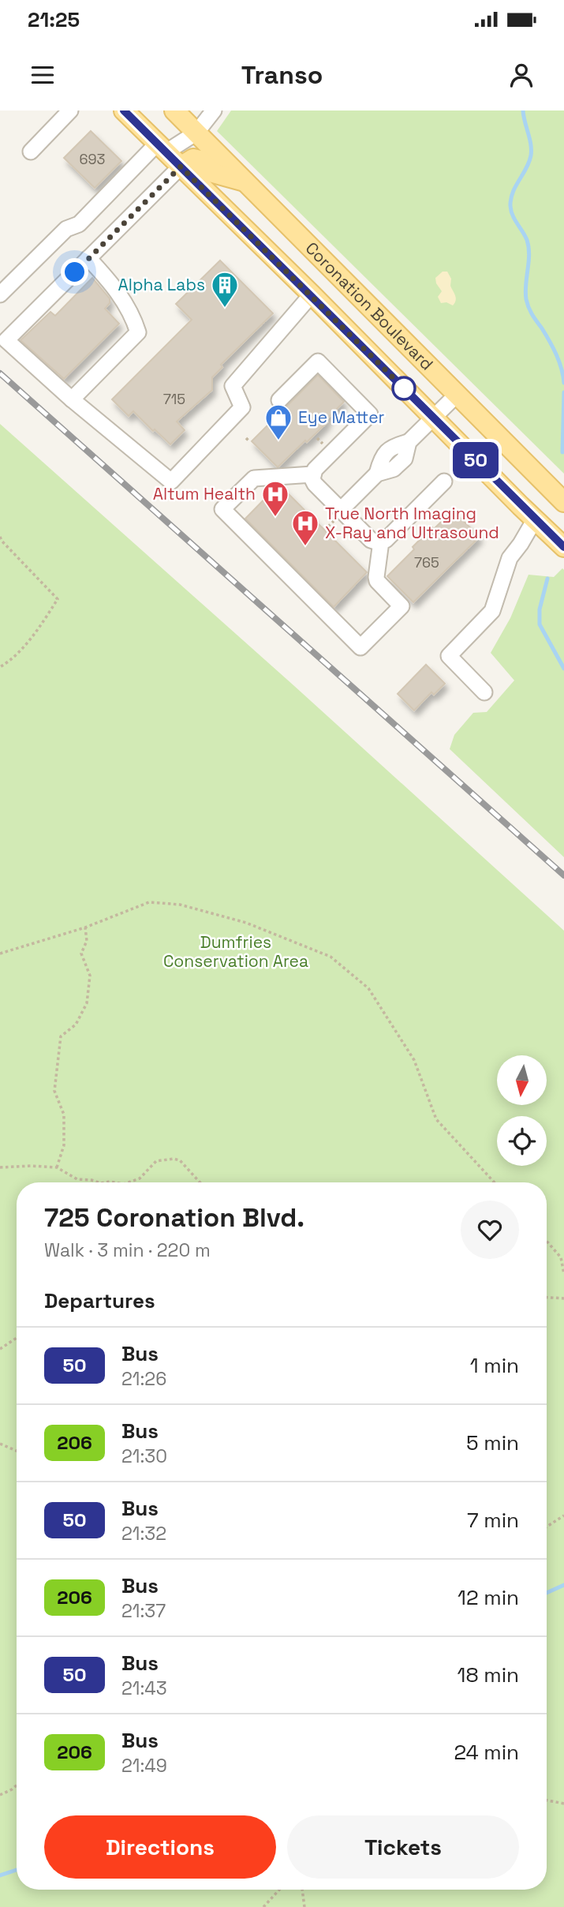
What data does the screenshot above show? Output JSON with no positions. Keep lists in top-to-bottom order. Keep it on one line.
{"streets":{"main road":["Coronation Boulevard"]},"parks":["Dumfries Conservation Area"],"places":{"building":["Alpha Labs"],"shop":["Eye Matter"],"hospital":["Altum Health","True North Imaging X-Ray and Ultrasound"]},"lines":["bus line 50"],"house_numbers":["693","715","765"],"north":"bottom","page":{"status":"21:25","header":"Transo","on_map":"50","heading":[["725 Coronation Blvd.","Walk · 3 min · 220 m"],"Departures"],"list":[{"mark":"50","name":"Bus","note":"21:26","value":"1 min"},{"mark":"206","name":"Bus","note":"21:30","value":"5 min"},{"mark":"50","name":"Bus","note":"21:32","value":"7 min"},{"mark":"206","name":"Bus","note":"21:37","value":"12 min"},{"mark":"50","name":"Bus","note":"21:43","value":"18 min"},{"mark":"206","name":"Bus","note":"21:49","value":"24 min"}],"buttons":["Directions","Tickets"]}}
